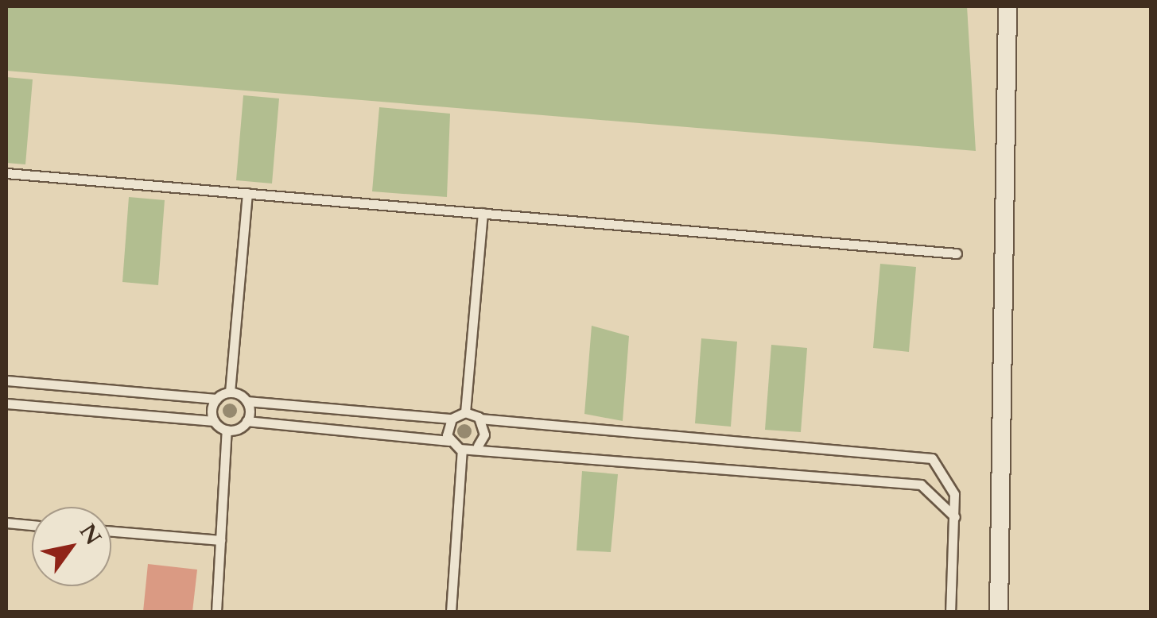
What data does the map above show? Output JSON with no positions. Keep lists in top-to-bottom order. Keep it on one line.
{"north":"top right"}
